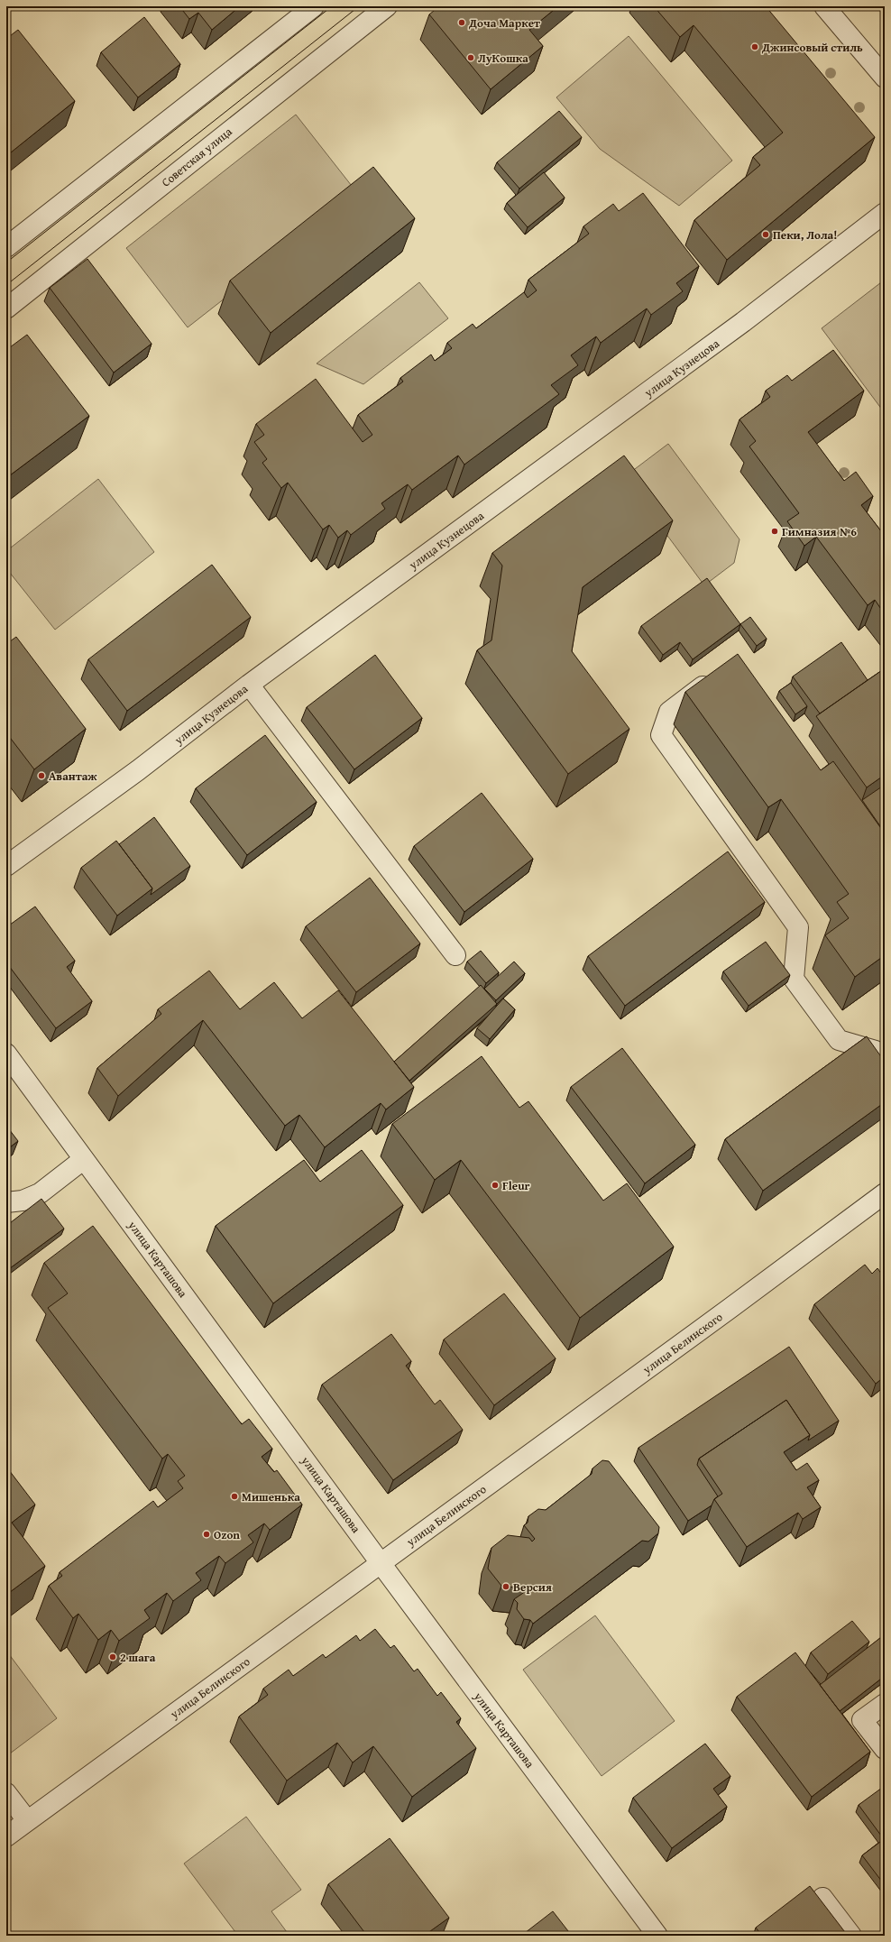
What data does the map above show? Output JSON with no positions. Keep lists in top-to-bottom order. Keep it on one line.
{"streets":{"street":["Советская улица","улица Кузнецова","улица Карташова","улица Белинского"]},"crossings":[["улица Карташова","улица Белинского"]],"places":["Доча Маркет","Джинсовый стиль","ЛуКошка","Пеки, Лола!","Гимназия №6","Авантаж","Fleur","Мишенька","Ozon","Версия","2 шага"]}
